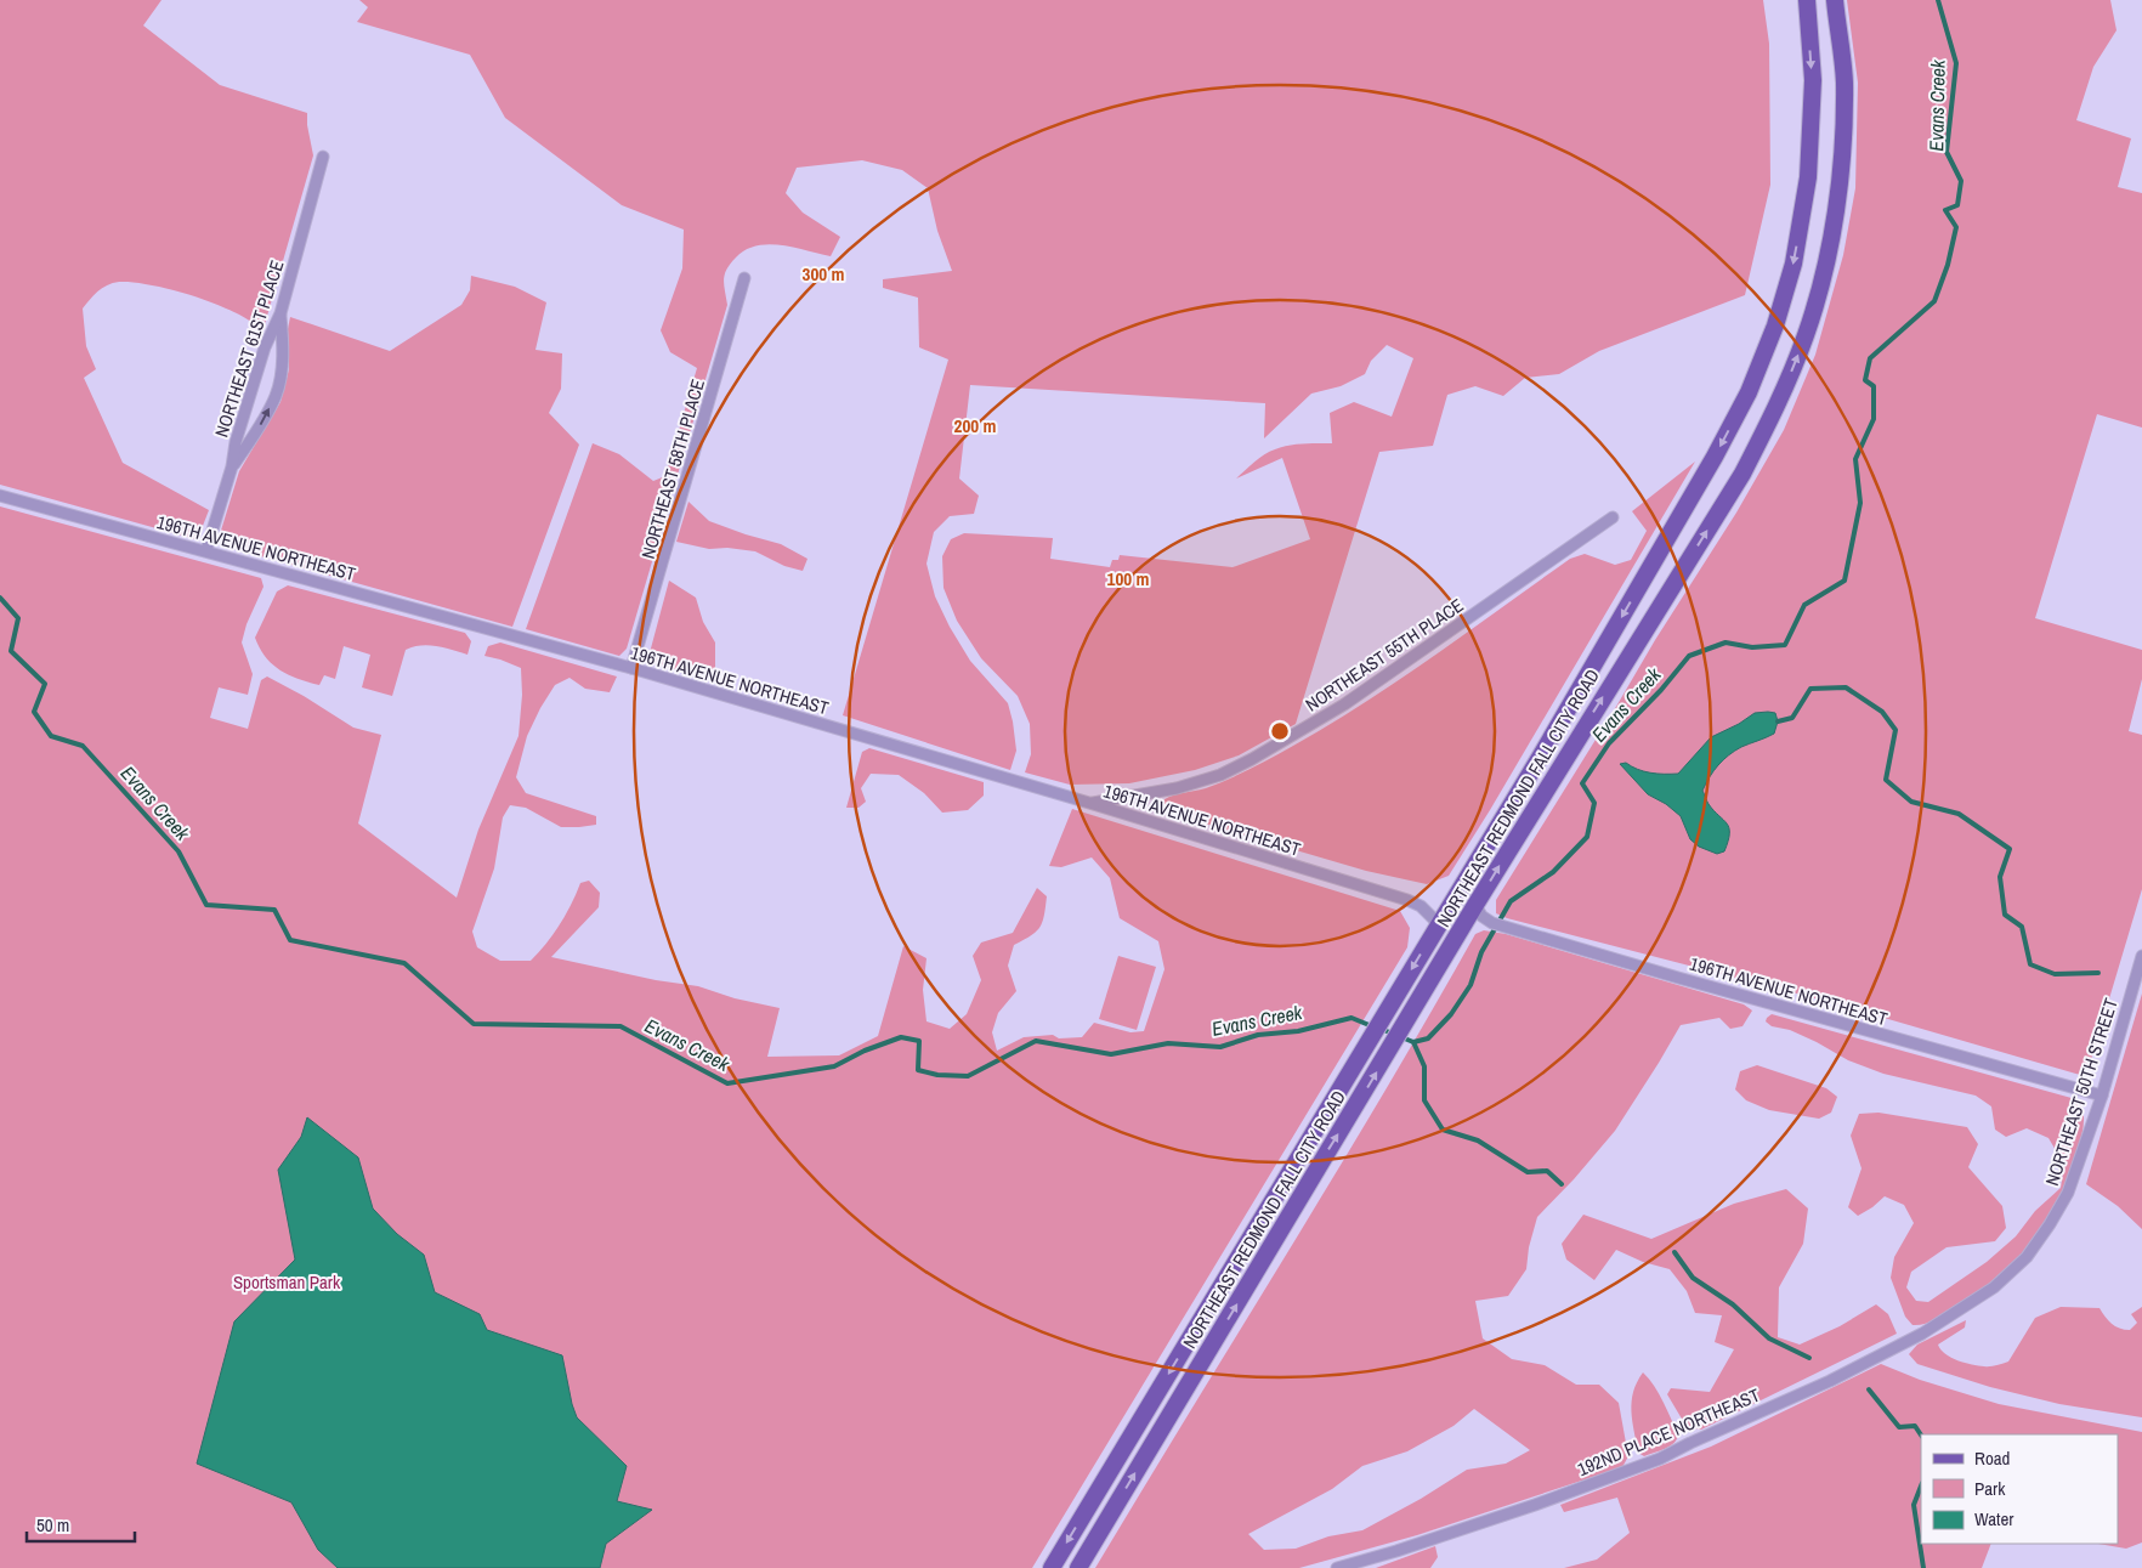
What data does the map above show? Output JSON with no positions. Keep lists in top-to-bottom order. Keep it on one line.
{"streets":{"main road":["NORTHEAST REDMOND FALL CITY ROAD"],"street":["NORTHEAST 61ST PLACE","NORTHEAST 58TH PLACE","196TH AVENUE NORTHEAST","NORTHEAST 55TH PLACE","NORTHEAST 50TH STREET","192ND PLACE NORTHEAST"]},"crossings":[["NORTHEAST 61ST PLACE","196TH AVENUE NORTHEAST"],["NORTHEAST 58TH PLACE","196TH AVENUE NORTHEAST"],["196TH AVENUE NORTHEAST","NORTHEAST 55TH PLACE"],["196TH AVENUE NORTHEAST","NORTHEAST REDMOND FALL CITY ROAD"],["196TH AVENUE NORTHEAST","NORTHEAST 50TH STREET"],["NORTHEAST 50TH STREET","192ND PLACE NORTHEAST"]],"water":["Evans Creek"],"parks":["Sportsman Park"],"legend":["Road","Park","Water"],"scale_bar":"50 m","rings":["300 m","200 m","100 m"]}
